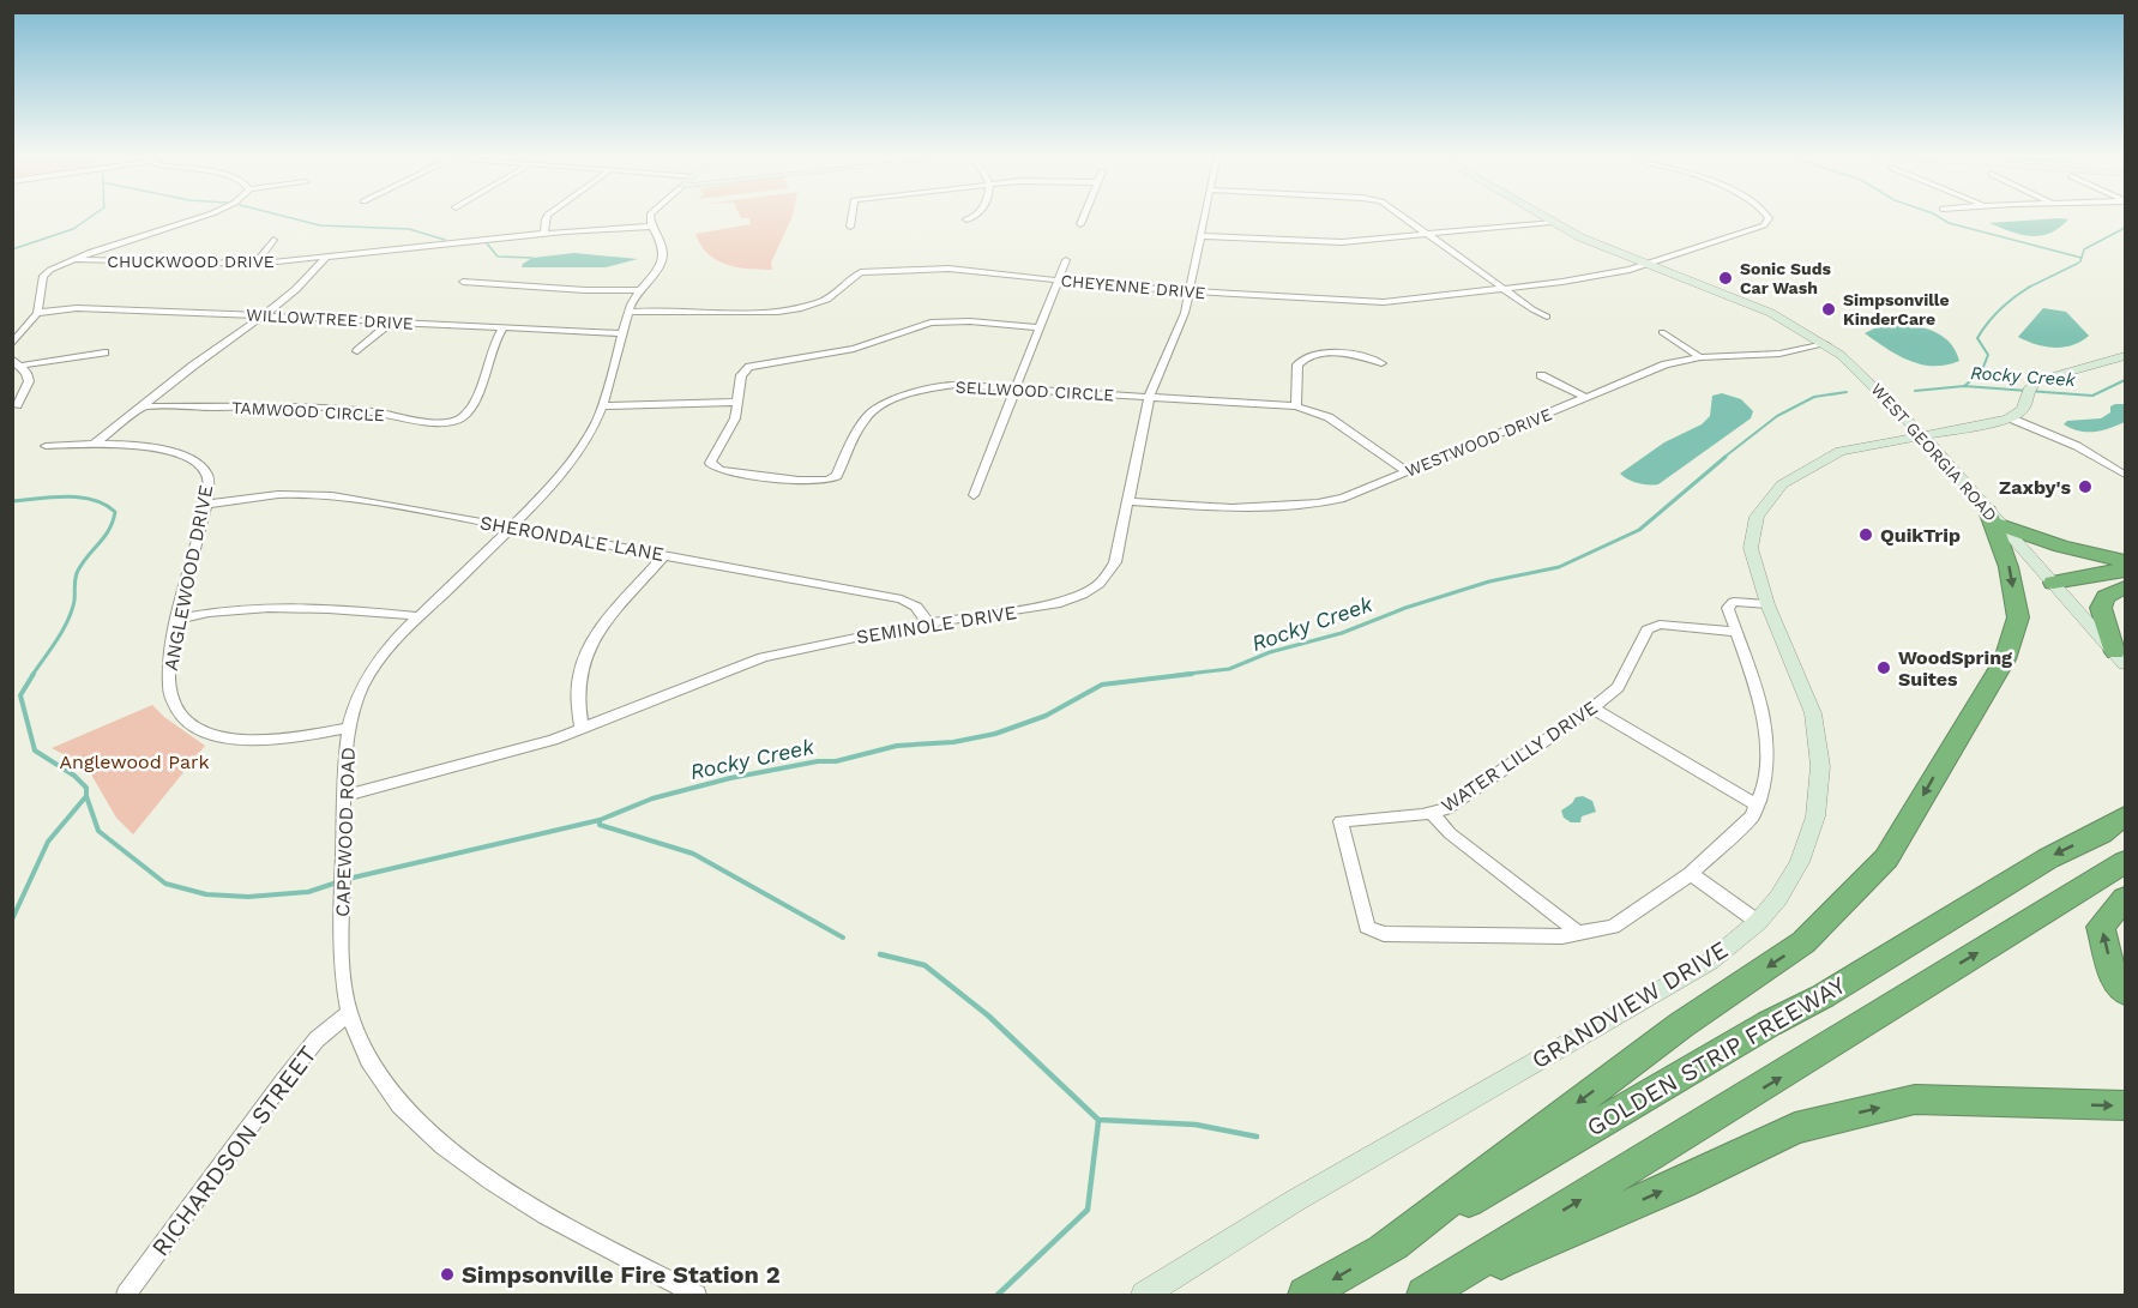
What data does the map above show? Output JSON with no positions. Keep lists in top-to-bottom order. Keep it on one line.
{"streets":{"highway":["GOLDEN STRIP FREEWAY"],"street":["CHUCKWOOD DRIVE","CHEYENNE DRIVE","WILLOWTREE DRIVE","SELLWOOD CIRCLE","TAMWOOD CIRCLE","WESTWOOD DRIVE","WEST GEORGIA ROAD","SHERONDALE LANE","ANGLEWOOD DRIVE","SEMINOLE DRIVE","WATER LILLY DRIVE","CAPEWOOD ROAD","GRANDVIEW DRIVE","RICHARDSON STREET"]},"crossings":[["CHUCKWOOD DRIVE","CAPEWOOD ROAD"],["CHEYENNE DRIVE","WEST GEORGIA ROAD"],["CHEYENNE DRIVE","SEMINOLE DRIVE"],["CHEYENNE DRIVE","CAPEWOOD ROAD"],["WILLOWTREE DRIVE","TAMWOOD CIRCLE"],["WILLOWTREE DRIVE","CAPEWOOD ROAD"],["SELLWOOD CIRCLE","WESTWOOD DRIVE"],["SELLWOOD CIRCLE","SEMINOLE DRIVE"],["WESTWOOD DRIVE","WEST GEORGIA ROAD"],["WESTWOOD DRIVE","SEMINOLE DRIVE"],["WEST GEORGIA ROAD","GRANDVIEW DRIVE"],["SHERONDALE LANE","ANGLEWOOD DRIVE"],["SHERONDALE LANE","SEMINOLE DRIVE"],["SHERONDALE LANE","CAPEWOOD ROAD"],["ANGLEWOOD DRIVE","CAPEWOOD ROAD"],["SEMINOLE DRIVE","CAPEWOOD ROAD"],["WATER LILLY DRIVE","GRANDVIEW DRIVE"],["CAPEWOOD ROAD","RICHARDSON STREET"]],"water":["Rocky Creek"],"parks":["Anglewood Park"],"places":["Sonic Suds Car Wash","Simpsonville KinderCare","Zaxby's","QuikTrip","WoodSpring Suites","Simpsonville Fire Station 2"]}
